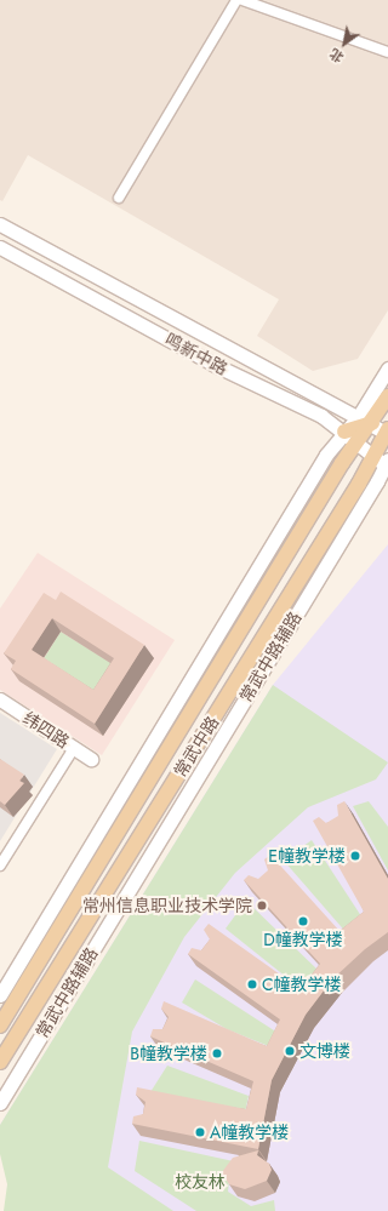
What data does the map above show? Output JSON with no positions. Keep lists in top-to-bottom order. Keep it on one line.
{"streets":{"main road":["常武中路"],"street":["鸣新中路","常武中路辅路","纬四路"]},"crossings":[["鸣新中路","常武中路辅路"],["鸣新中路","常武中路"],["常武中路辅路","常武中路"]],"parks":["校友林"],"places":["E幢教学楼","常州信息职业技术学院","D幢教学楼","C幢教学楼","文博楼","B幢教学楼","A幢教学楼"],"north":"bottom left"}
